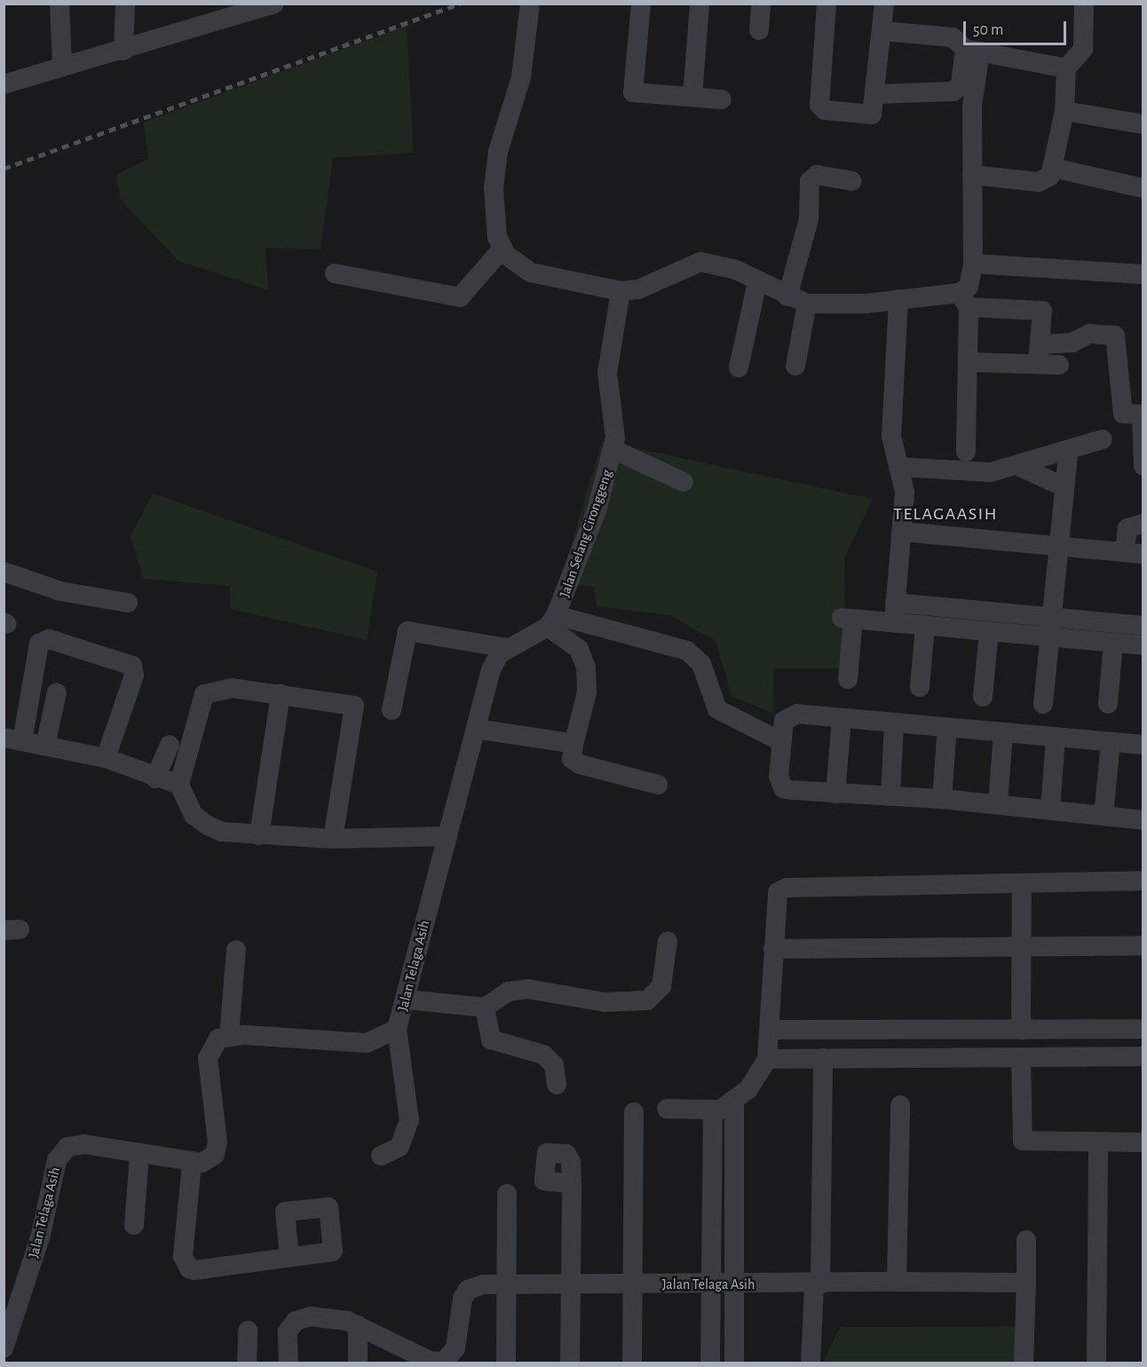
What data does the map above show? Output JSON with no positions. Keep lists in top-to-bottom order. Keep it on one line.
{"streets":{"street":["Jalan Selang Cironggeng","Jalan Telaga Asih"]},"crossings":[["Jalan Selang Cironggeng","Jalan Telaga Asih"]],"districts":["TELAGAASIH"],"scale_bar":"50 m"}
